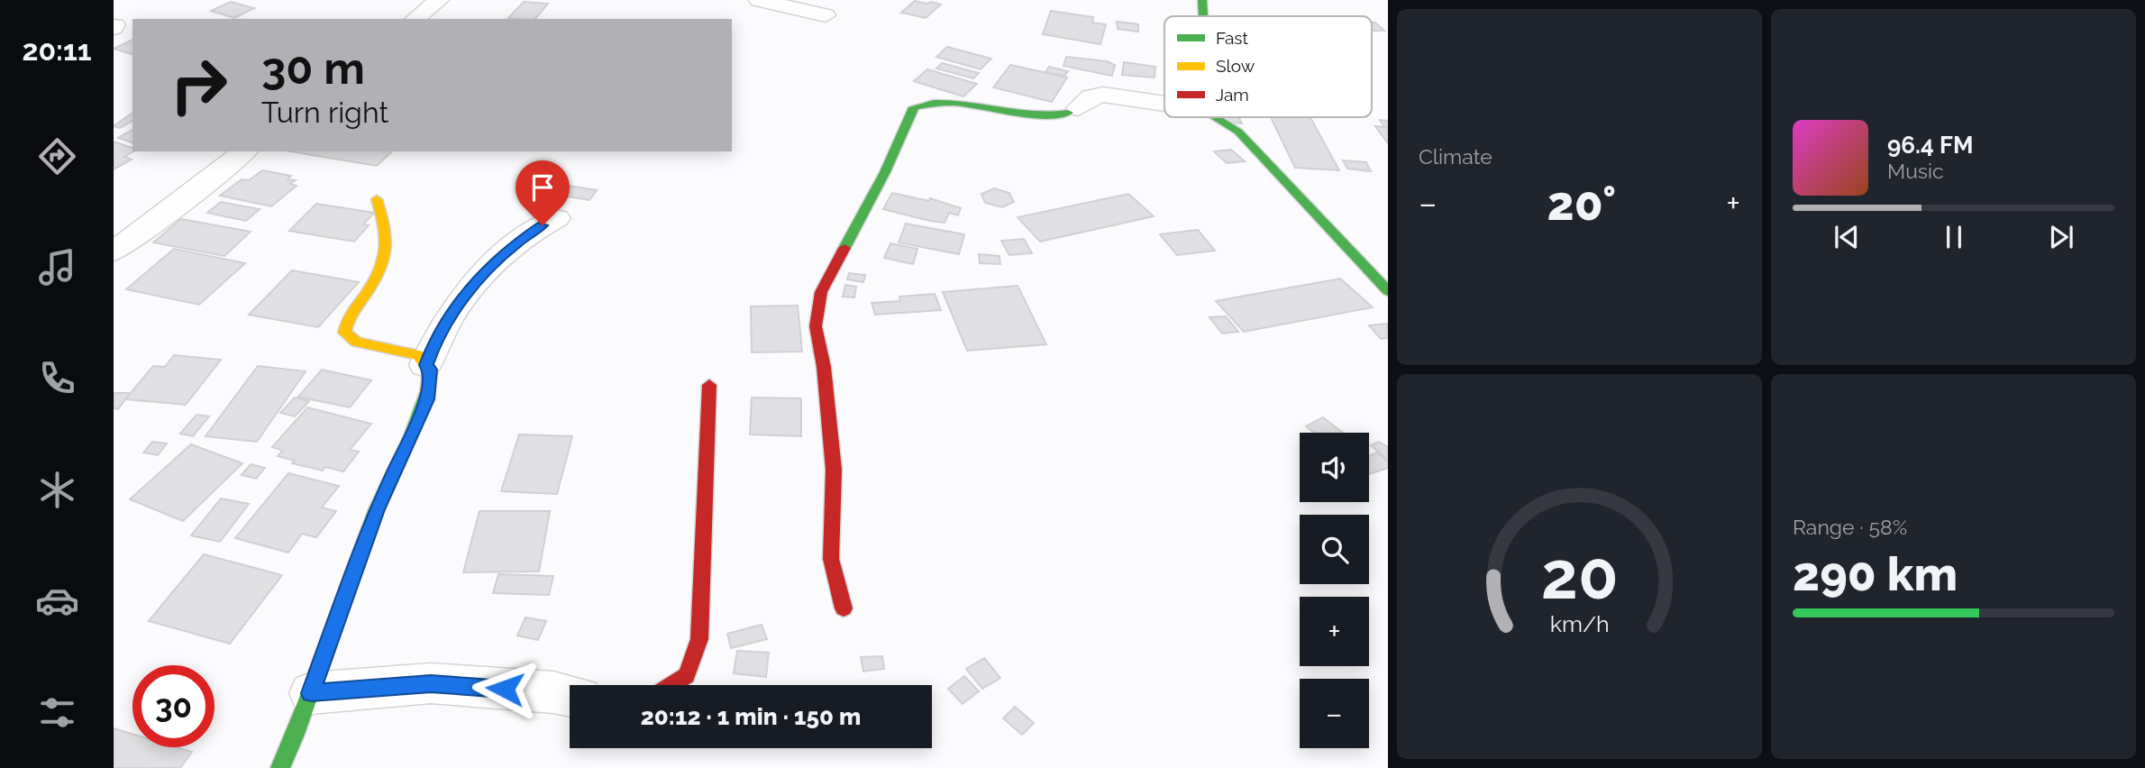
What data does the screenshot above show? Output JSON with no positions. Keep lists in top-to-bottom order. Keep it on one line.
{"legend":["Fast","Slow","Jam"],"page":{"tabs":"20:11","tile":["Climate",["Range · 58%","290 km"]],"turn":["30 m","Turn right"],"song":["96.4 FM","Music"],"heat":["−","20°","+"],"map_buttons":["+","−"],"limit":"30","trip":"20:12 · 1 min · 150 m","gauge":["20","km/h"]}}
